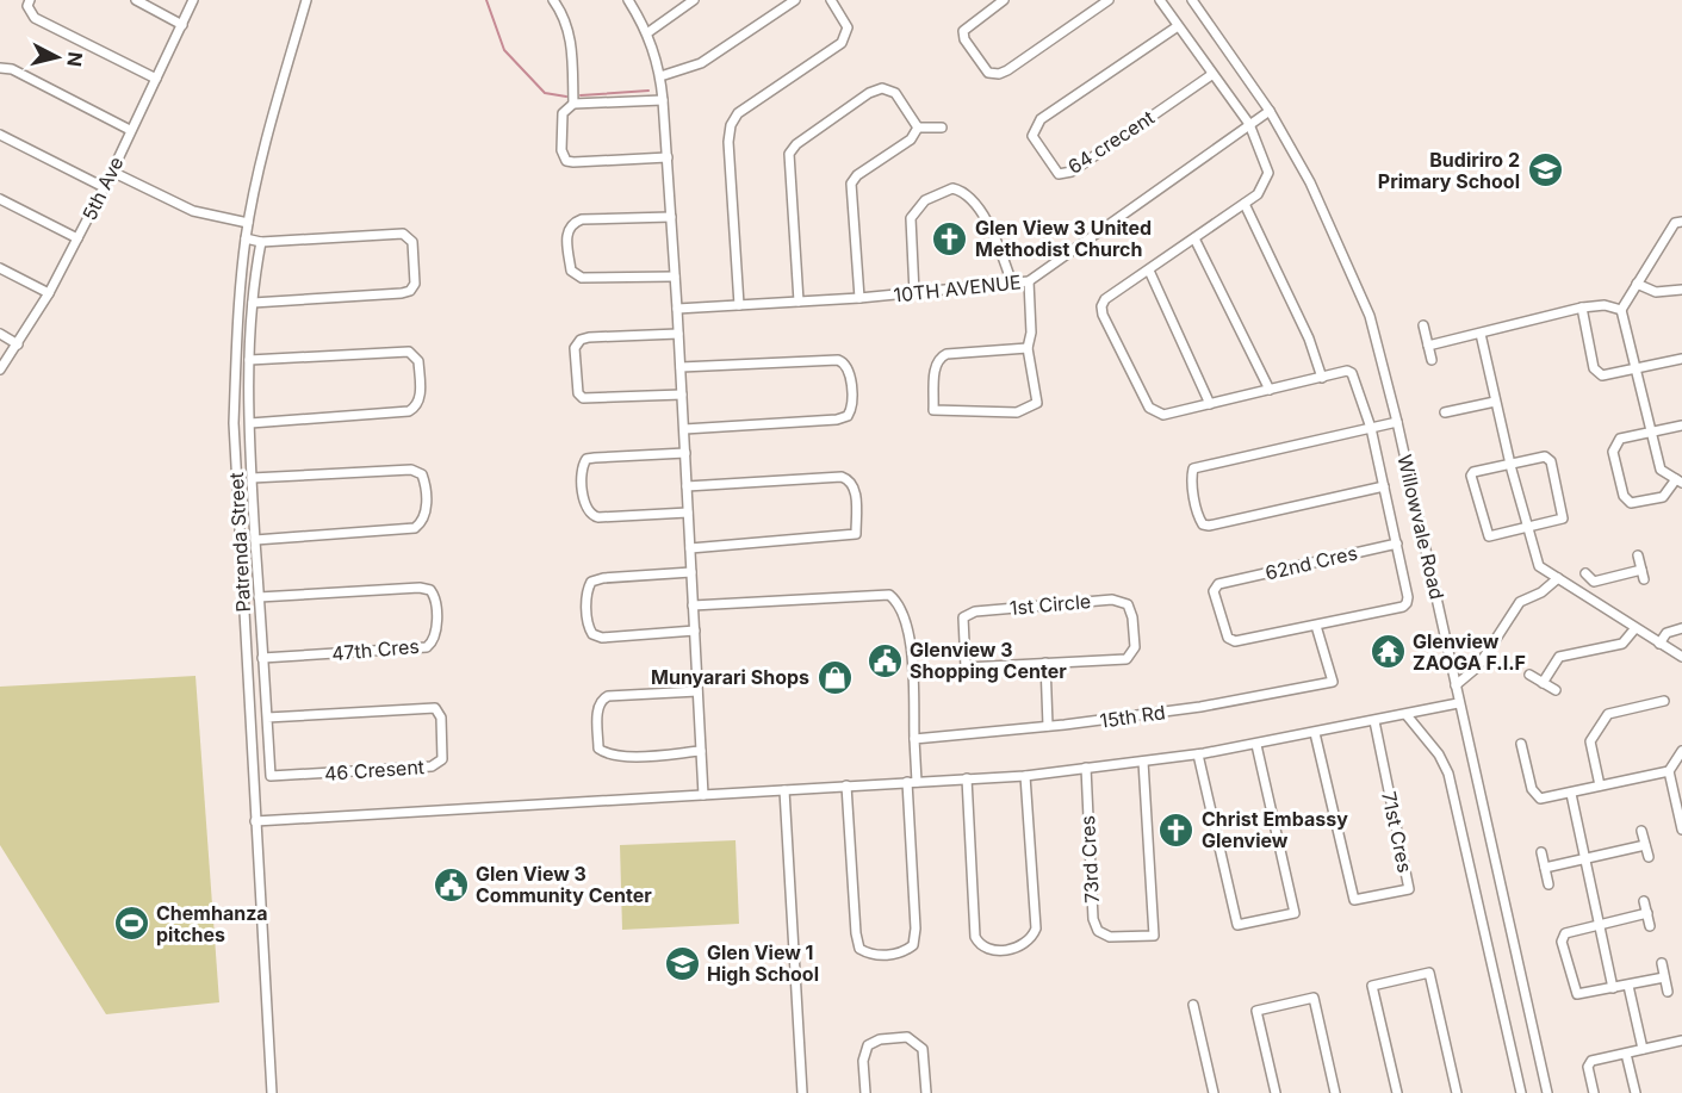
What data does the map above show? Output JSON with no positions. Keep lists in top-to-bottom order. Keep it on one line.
{"streets":{"street":["64 crecent","5th Ave","10TH AVENUE","Willowvale Road","Patrenda Street","62nd Cres","1st Circle","47th Cres","15th Rd","46 Cresent","71st Cres","73rd Cres"]},"crossings":[["10TH AVENUE","Willowvale Road"],["62nd Cres","15th Rd"]],"places":{"school or university":["Budiriro 2 Primary School","Glen View 1 High School"],"church":["Glen View 3 United Methodist Church","Christ Embassy Glenview"],"temple":["Glenview ZAOGA F.I.F"],"public building":["Glenview 3 Shopping Center","Glen View 3 Community Center"],"shop":["Munyarari Shops"],"sports":["Chemhanza pitches"]},"north":"right"}
